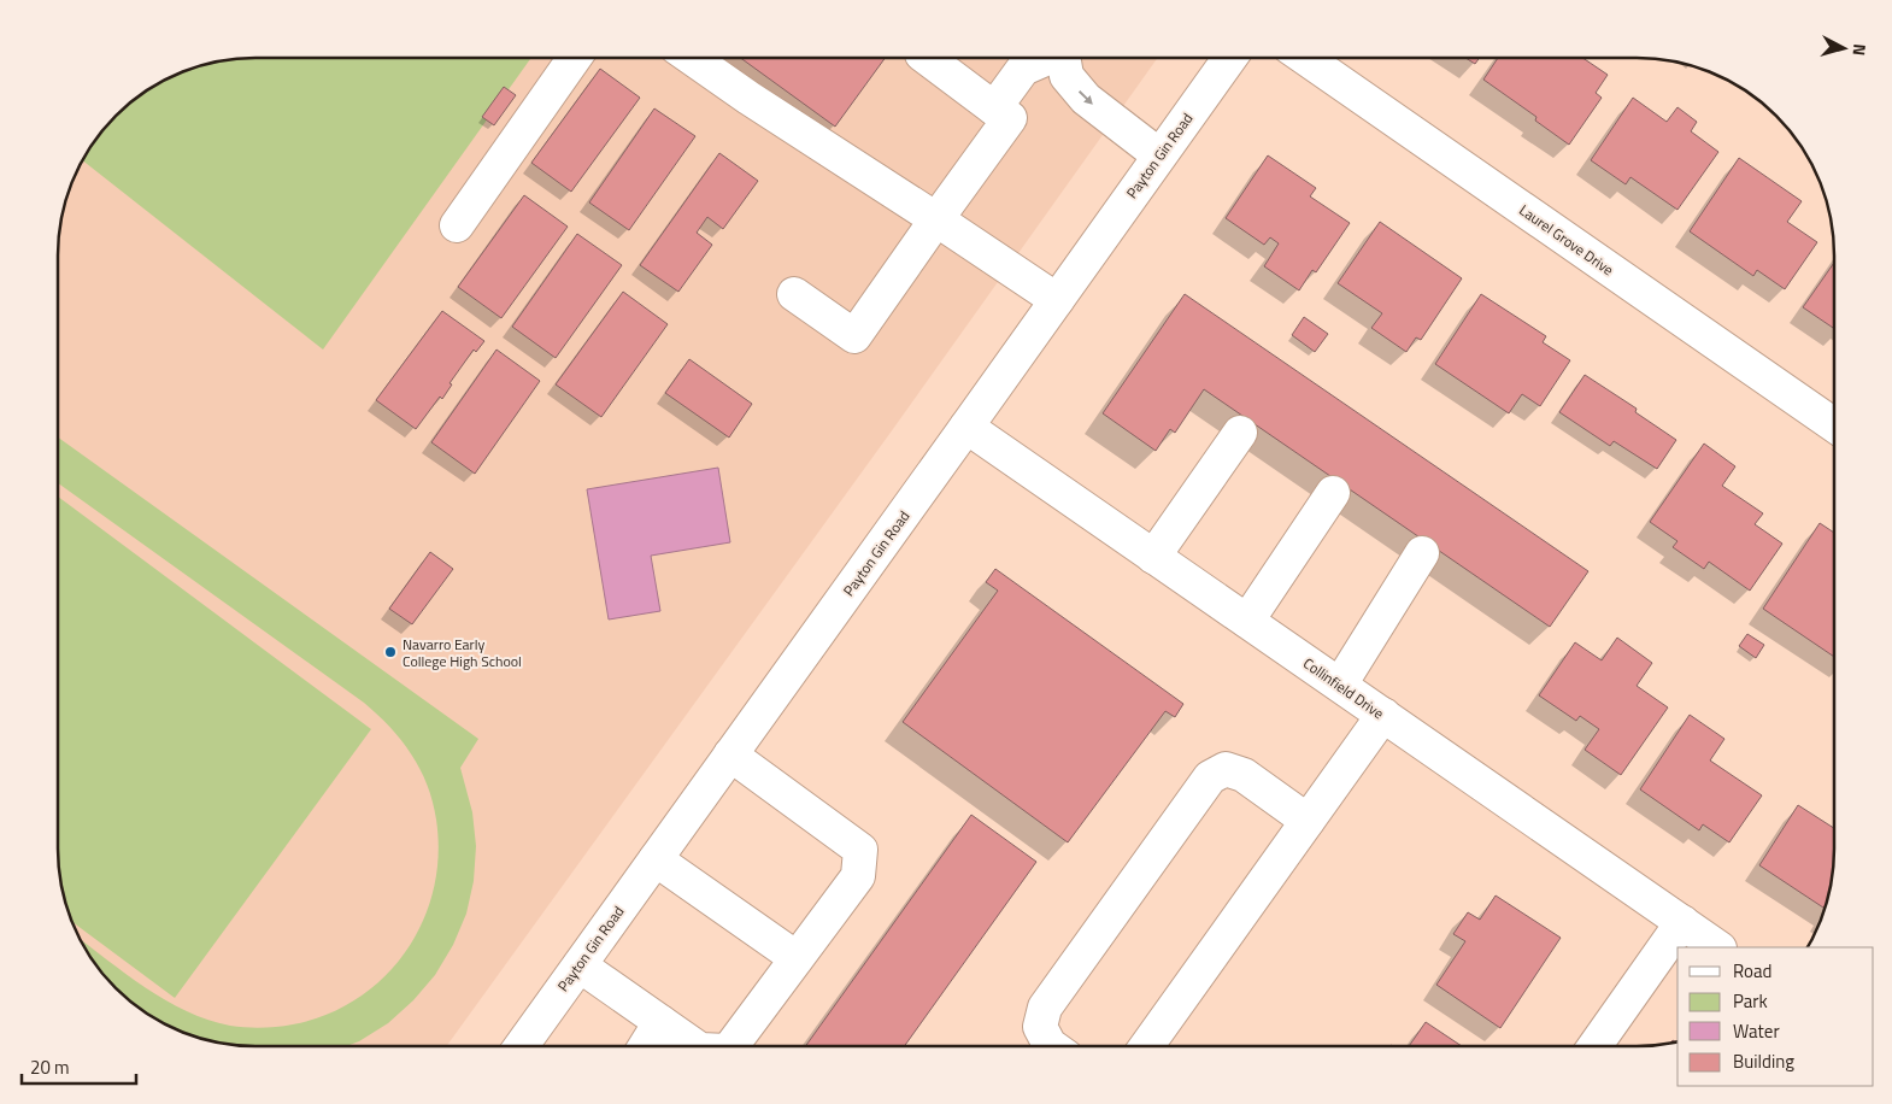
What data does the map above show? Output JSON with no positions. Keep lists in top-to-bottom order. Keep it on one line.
{"streets":{"street":["Payton Gin Road","Laurel Grove Drive","Collinfield Drive"]},"crossings":[["Payton Gin Road","Collinfield Drive"]],"places":["Navarro Early College High School"],"legend":["Road","Park","Water","Building"],"scale_bar":"20 m","north":"right"}
